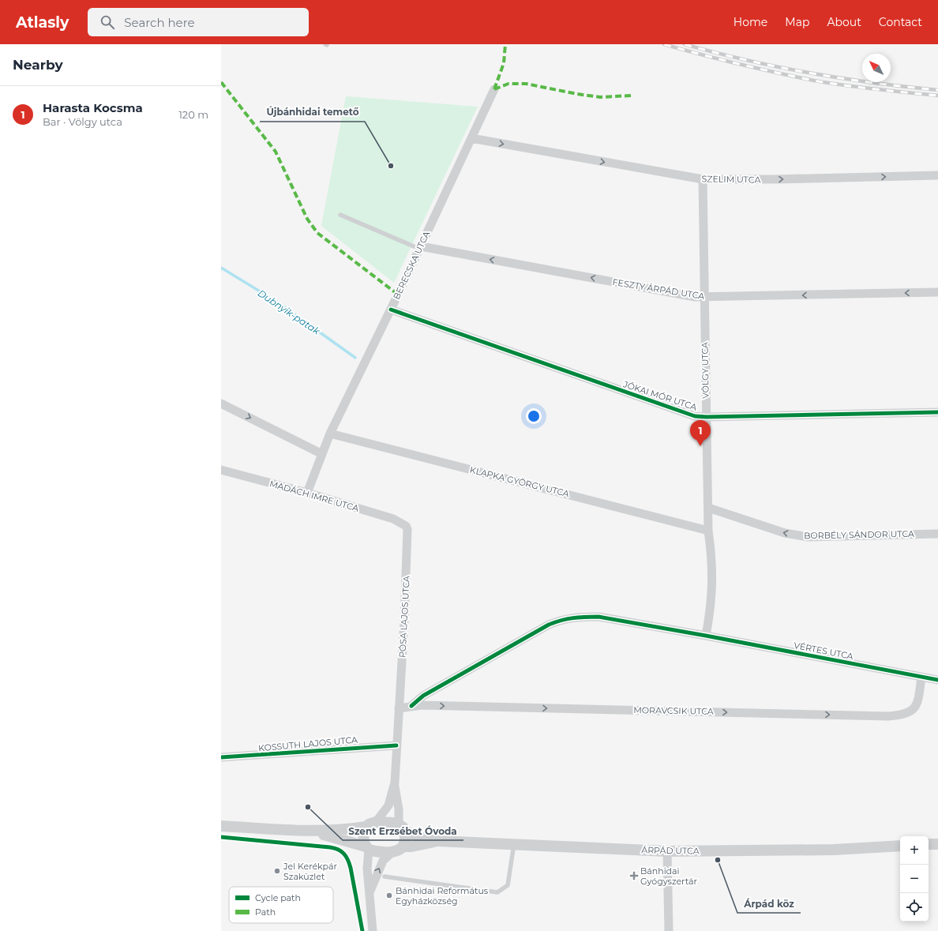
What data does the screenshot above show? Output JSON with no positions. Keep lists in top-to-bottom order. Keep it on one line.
{"streets":{"street":["SZELIM UTCA","BERECSKA UTCA","FESZTY ÁRPÁD UTCA","VÖLGY UTCA","JÓKAI MÓR UTCA","KLAPKA GYÖRGY UTCA","MADÁCH IMRE UTCA","BORBÉLY SÁNDOR UTCA","PÓSA LAJOS UTCA","VÉRTES UTCA","MORAVCSIK UTCA","KOSSUTH LAJOS UTCA","ÁRPÁD UTCA"]},"crossings":[["SZELIM UTCA","BERECSKA UTCA"],["SZELIM UTCA","VÖLGY UTCA"],["BERECSKA UTCA","FESZTY ÁRPÁD UTCA"],["BERECSKA UTCA","JÓKAI MÓR UTCA"],["BERECSKA UTCA","KLAPKA GYÖRGY UTCA"],["BERECSKA UTCA","MADÁCH IMRE UTCA"],["FESZTY ÁRPÁD UTCA","VÖLGY UTCA"],["VÖLGY UTCA","JÓKAI MÓR UTCA"],["VÖLGY UTCA","KLAPKA GYÖRGY UTCA"],["VÖLGY UTCA","BORBÉLY SÁNDOR UTCA"],["VÖLGY UTCA","VÉRTES UTCA"],["MADÁCH IMRE UTCA","PÓSA LAJOS UTCA"],["PÓSA LAJOS UTCA","MORAVCSIK UTCA"],["PÓSA LAJOS UTCA","KOSSUTH LAJOS UTCA"],["VÉRTES UTCA","MORAVCSIK UTCA"]],"one_way":["SZELIM UTCA","FESZTY ÁRPÁD UTCA","BORBÉLY SÁNDOR UTCA","MORAVCSIK UTCA"],"water":["Dubnyik-patak"],"places":{"other":["Újbánhidai temető","Szent Erzsébet Óvoda","Árpád köz","Jel Kerékpár Szaküzlet","Bánhidai Református Egyházközség"],"health":["Bánhidai Gyógyszertár"]},"legend":["Cycle path","Path"],"north":"top left","page":{"header":"Atlasly","search":"Search here","nav":["Home","Map","About","Contact"],"heading":"Nearby","list":[{"mark":"1","name":"Harasta Kocsma","note":"Bar · Völgy utca","value":"120 m"}],"pins":"1","map_buttons":["+","−"]}}
